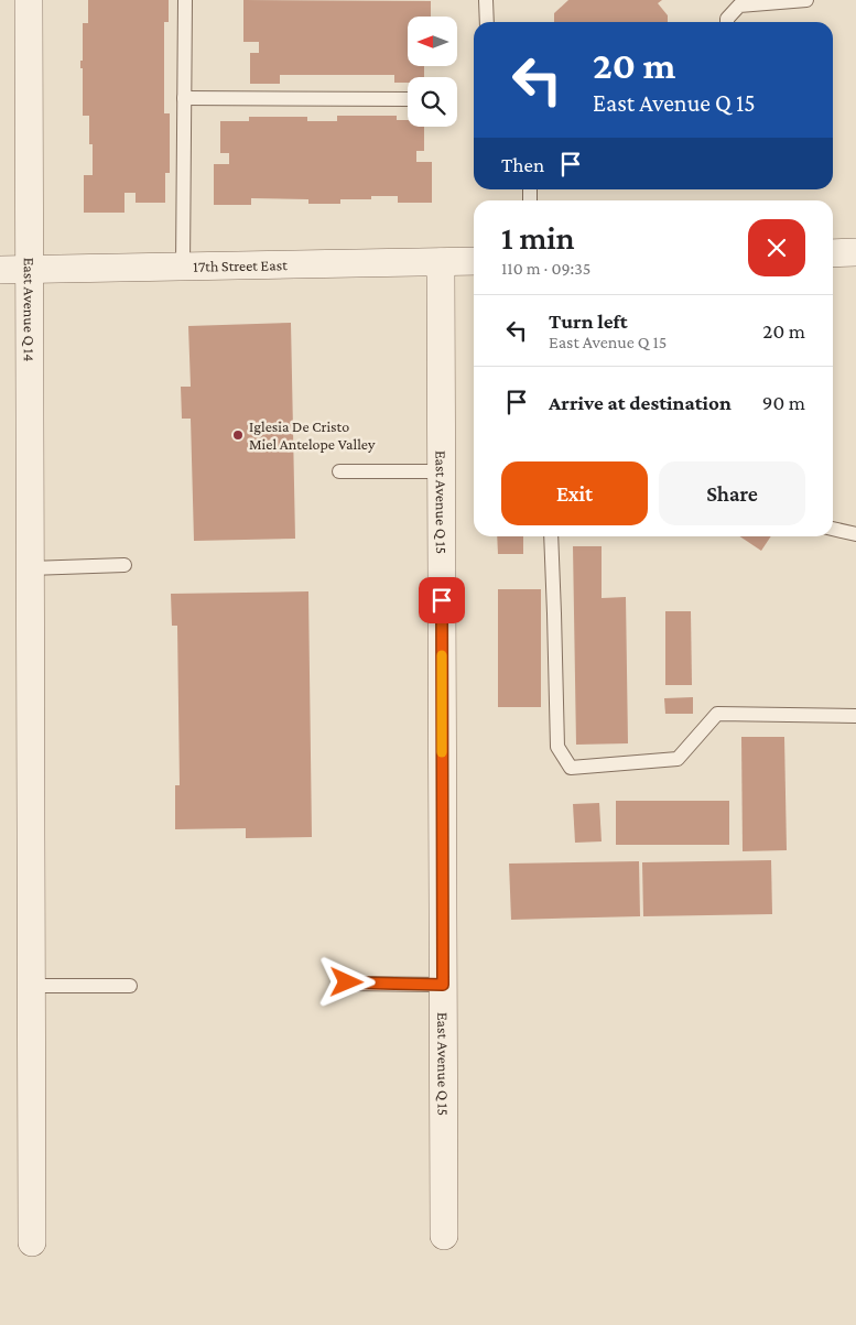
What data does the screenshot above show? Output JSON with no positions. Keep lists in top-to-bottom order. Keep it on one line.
{"streets":{"street":["17th Street East","East Avenue Q 14","East Avenue Q 15"]},"crossings":[["17th Street East","East Avenue Q 14"],["17th Street East","East Avenue Q 15"]],"places":["Iglesia De Cristo Miel Antelope Valley"],"north":"left","page":{"turn":["20 m","East Avenue Q 15"],"then":"Then","heading":["1 min","110 m · 09:35"],"list":[{"name":"Turn left","note":"East Avenue Q 15","value":"20 m"},{"name":"Arrive at destination","value":"90 m"}],"buttons":["Exit","Share"]}}
